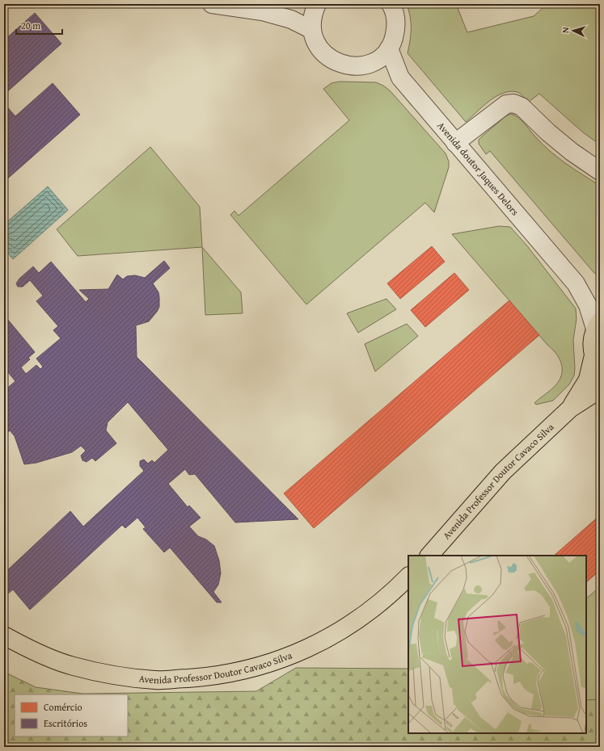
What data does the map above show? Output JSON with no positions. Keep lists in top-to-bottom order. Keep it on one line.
{"streets":{"main road":["Avenida Professor Doutor Cavaco Silva"],"street":["Avenida doutor Jaques Delors"]},"crossings":[["Avenida doutor Jaques Delors","Avenida Professor Doutor Cavaco Silva"]],"legend":["Comércio","Escritórios"],"scale_bar":"20 m","north":"left"}
